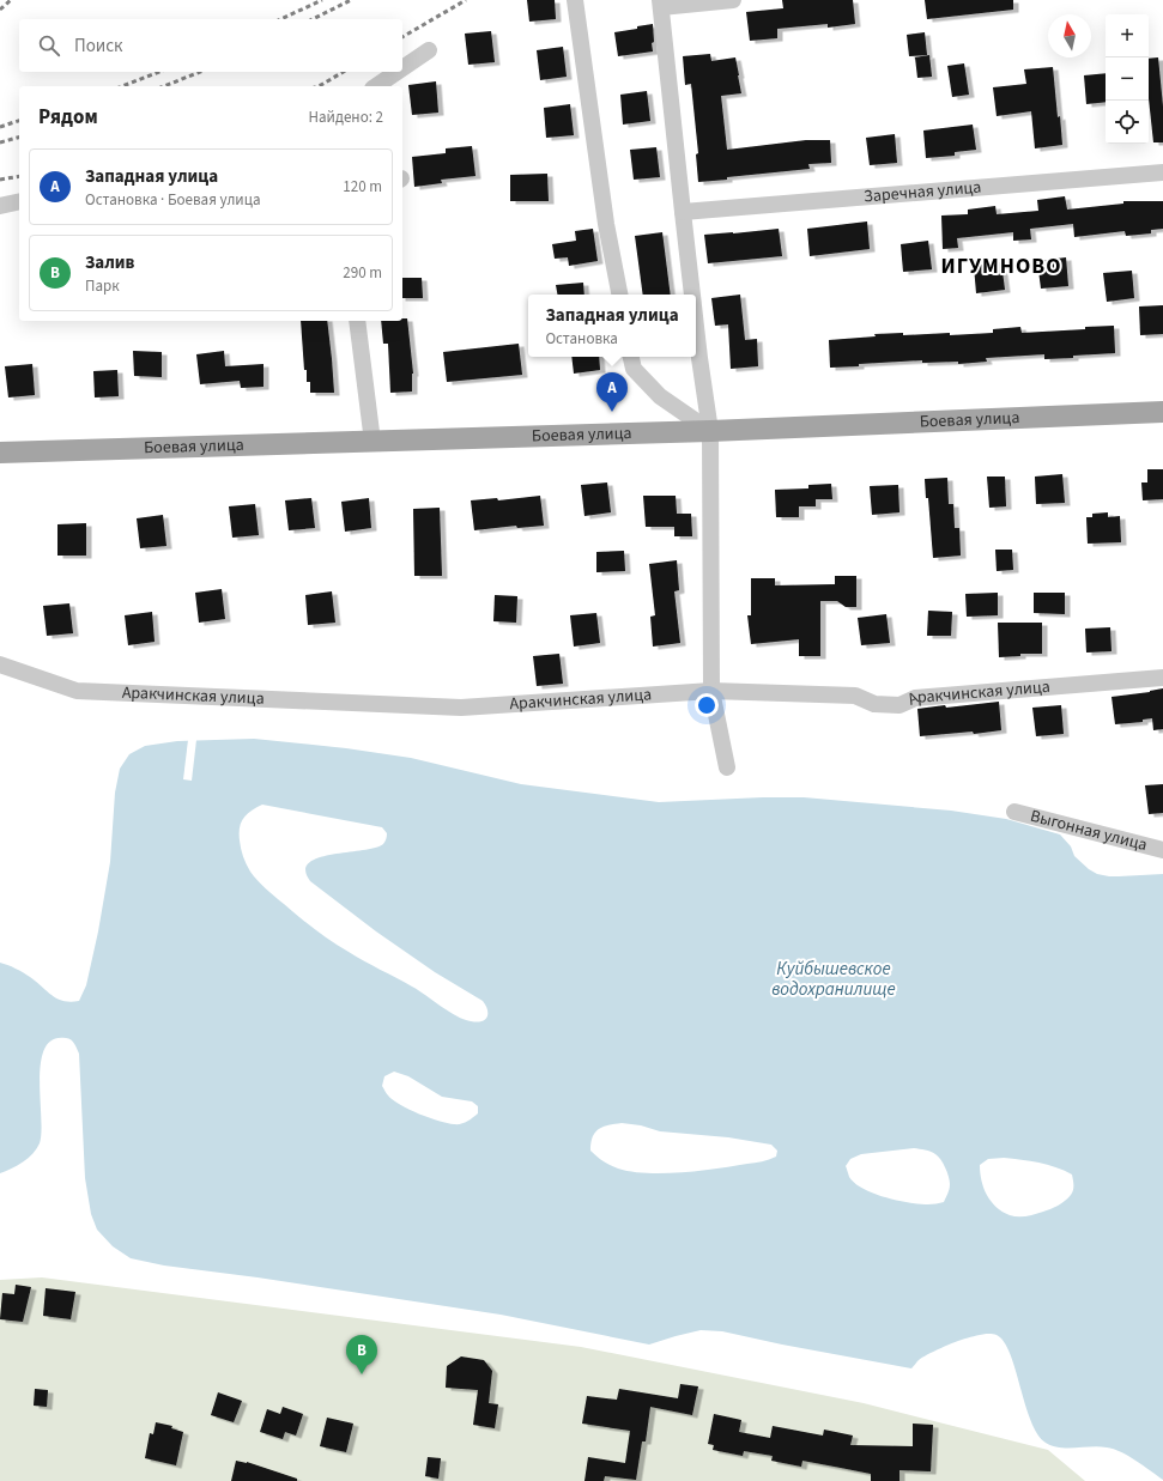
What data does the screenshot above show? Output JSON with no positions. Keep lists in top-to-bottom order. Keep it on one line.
{"streets":{"main road":["Боевая улица"],"street":["Заречная улица","Аракчинская улица","Выгонная улица"]},"districts":["ИГУМНОВО"],"water":["Куйбышевское водохранилище"],"north":"top","page":{"map_buttons":["+","−"],"search":"Поиск","heading":["Рядом","Найдено: 2"],"list":[{"mark":"A","name":"Западная улица","note":"Остановка · Боевая улица","value":"120 m"},{"mark":"B","name":"Залив","note":"Парк","value":"290 m"}],"popup":["Западная улица","Остановка"],"pins":["A","B"]}}
